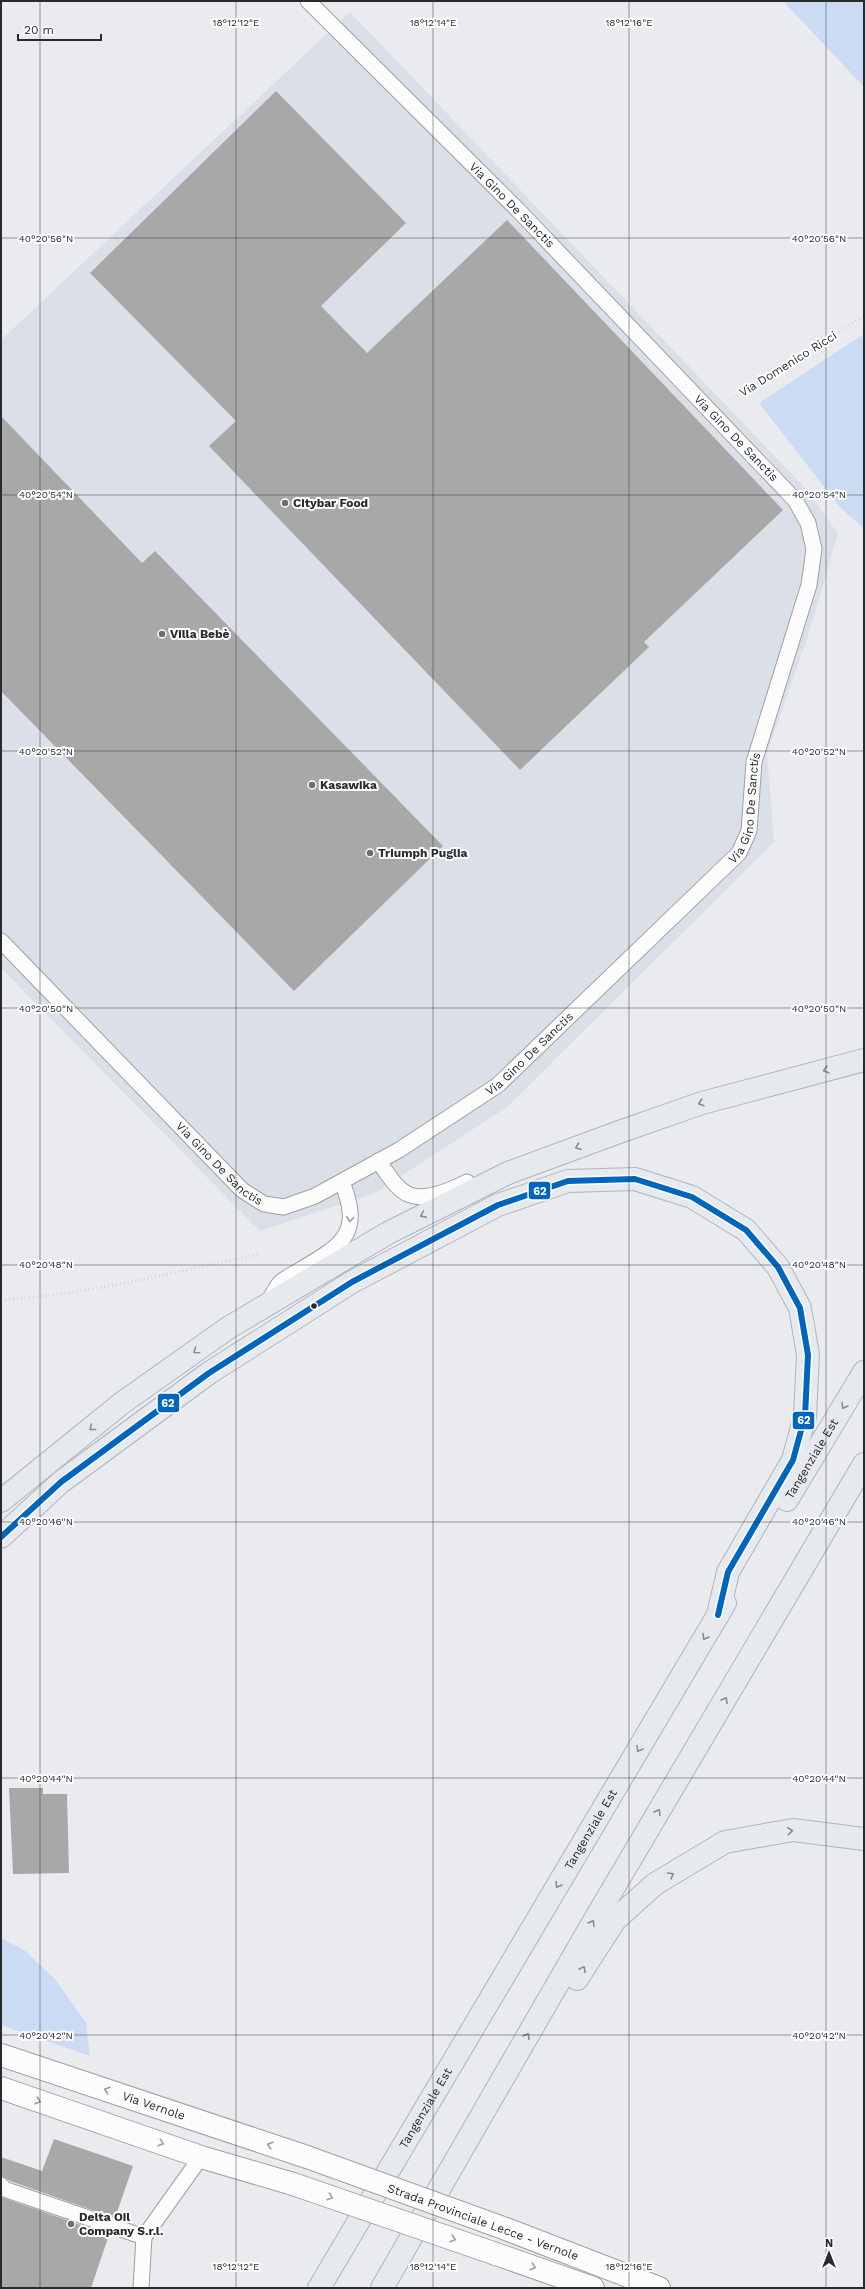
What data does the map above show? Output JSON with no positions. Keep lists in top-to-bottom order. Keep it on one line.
{"streets":{"highway":["Tangenziale Est"],"main road":["Via Vernole","Strada Provinciale Lecce - Vernole"],"lane":["Via Gino De Sanctis"],"path":["Via Domenico Ricci"]},"crossings":[["Via Gino De Sanctis","Via Domenico Ricci"],["Via Vernole","Strada Provinciale Lecce - Vernole"]],"places":["Citybar Food","Villa Bebè","Kasawika","Triumph Puglia","Delta Oil Company S.r.l."],"lines":["transit line 62"],"scale_bar":"20 m","north":"top","coordinates":["18°12'12\"E","18°12'14\"E","18°12'16\"E","40°20'56\"N","40°20'54\"N","40°20'52\"N","40°20'50\"N","40°20'48\"N","40°20'46\"N","40°20'44\"N","40°20'42\"N"]}
